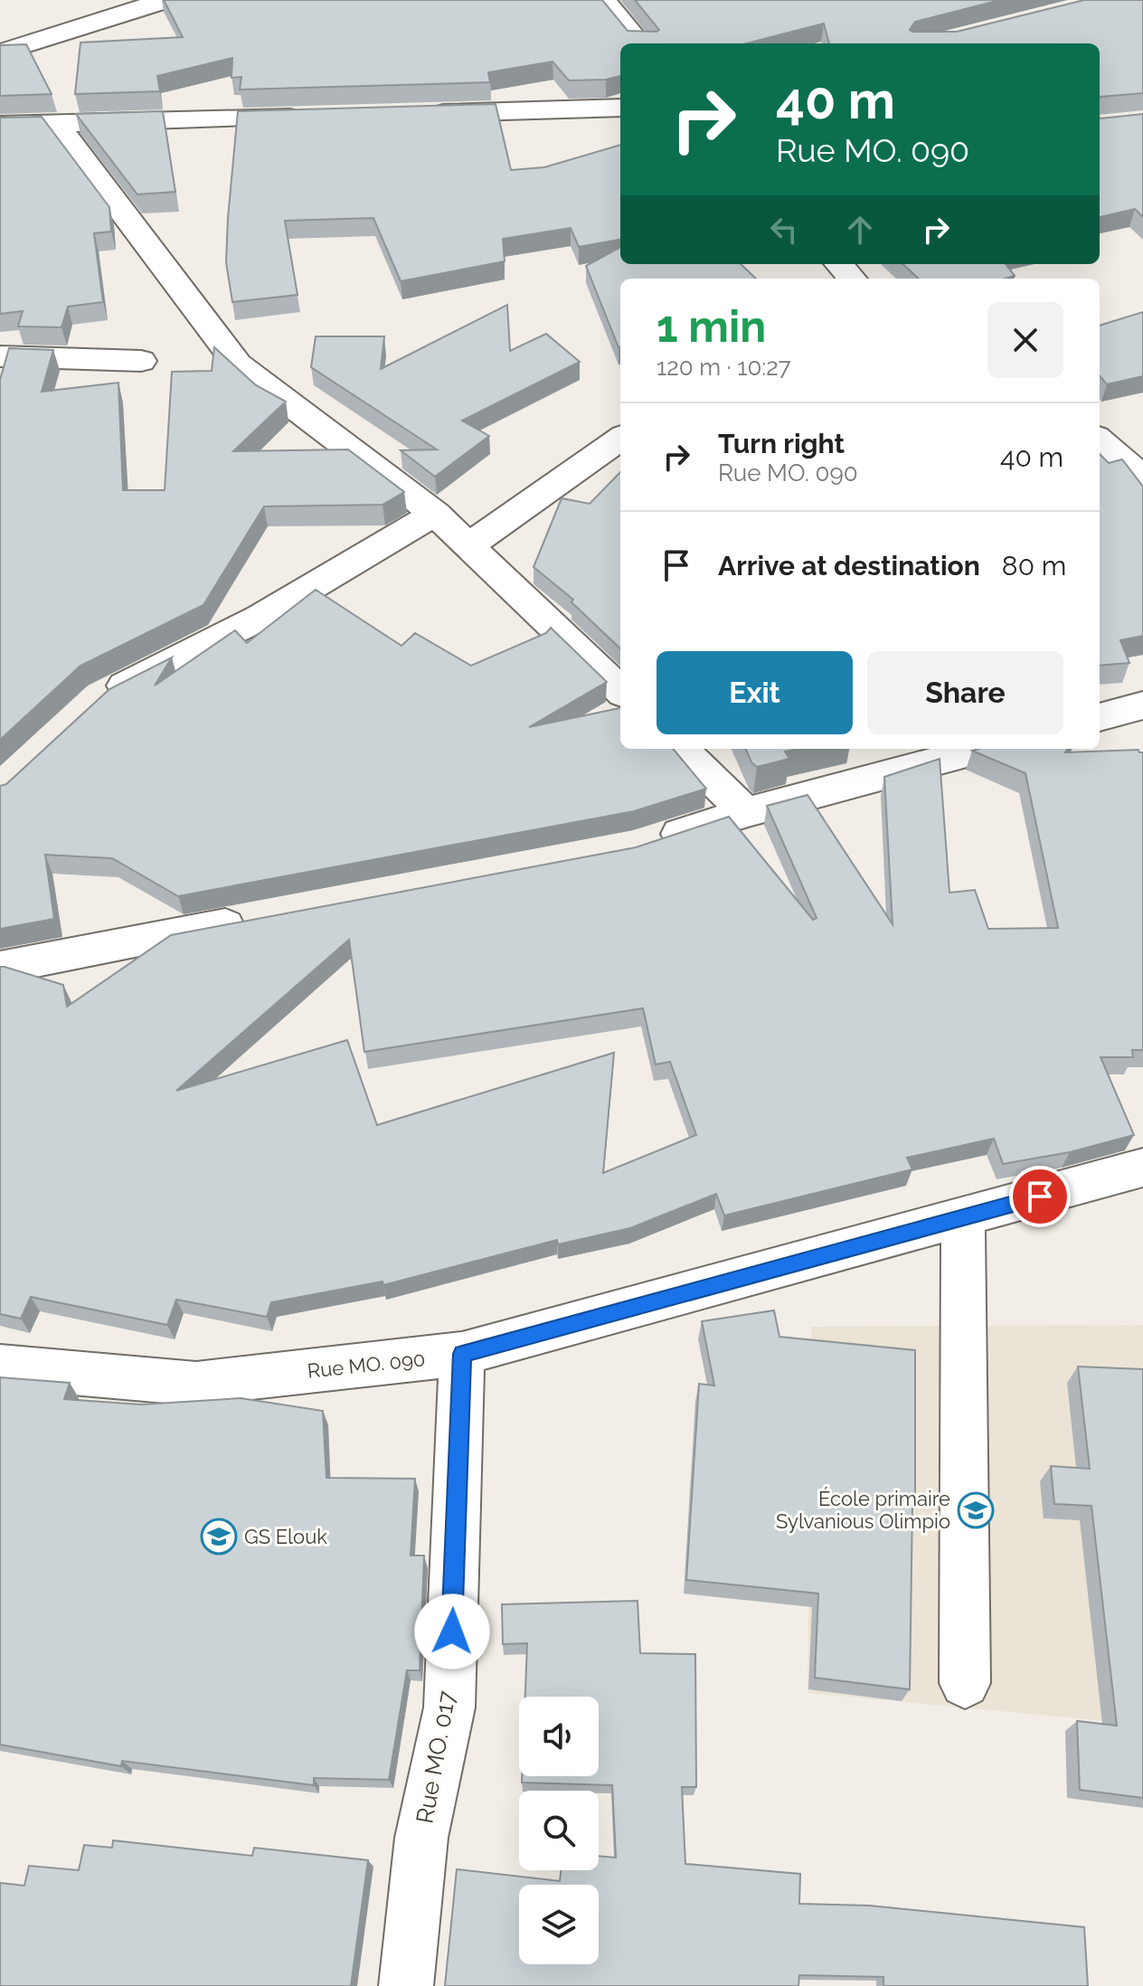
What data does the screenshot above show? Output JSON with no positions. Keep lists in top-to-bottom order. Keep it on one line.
{"streets":{"street":["Rue MO. 090","Rue MO. 017"]},"crossings":[["Rue MO. 090","Rue MO. 017"]],"places":{"school or university":["École primaire Sylvanious Olimpio","GS Elouk"]},"page":{"turn":["40 m","Rue MO. 090"],"heading":["1 min","120 m · 10:27"],"list":[{"name":"Turn right","note":"Rue MO. 090","value":"40 m"},{"name":"Arrive at destination","value":"80 m"}],"buttons":["Exit","Share"]}}
